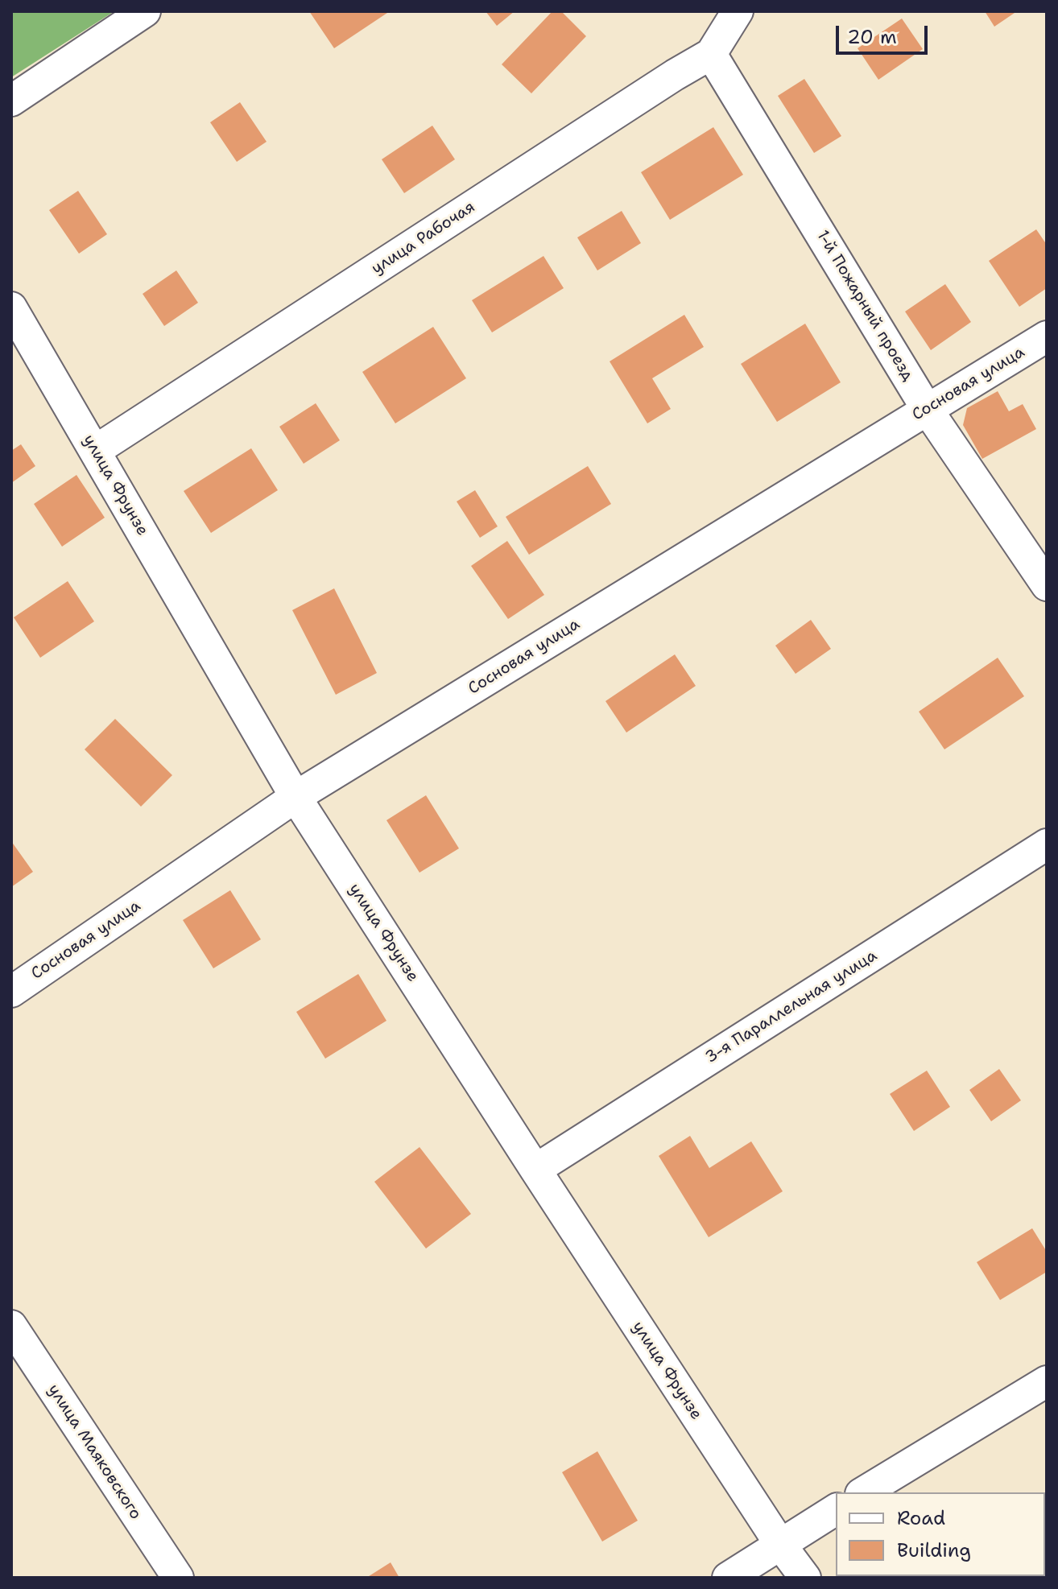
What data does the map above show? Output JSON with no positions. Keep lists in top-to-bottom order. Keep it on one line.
{"streets":{"street":["улица Рабочая","1-й Пожарный проезд","Сосновая улица","улица Фрунзе","3-я Параллельная улица","улица Маяковского"]},"crossings":[["улица Рабочая","1-й Пожарный проезд"],["улица Рабочая","улица Фрунзе"],["1-й Пожарный проезд","Сосновая улица"],["Сосновая улица","улица Фрунзе"],["улица Фрунзе","3-я Параллельная улица"]],"legend":["Road","Building"],"scale_bar":"20 m"}
